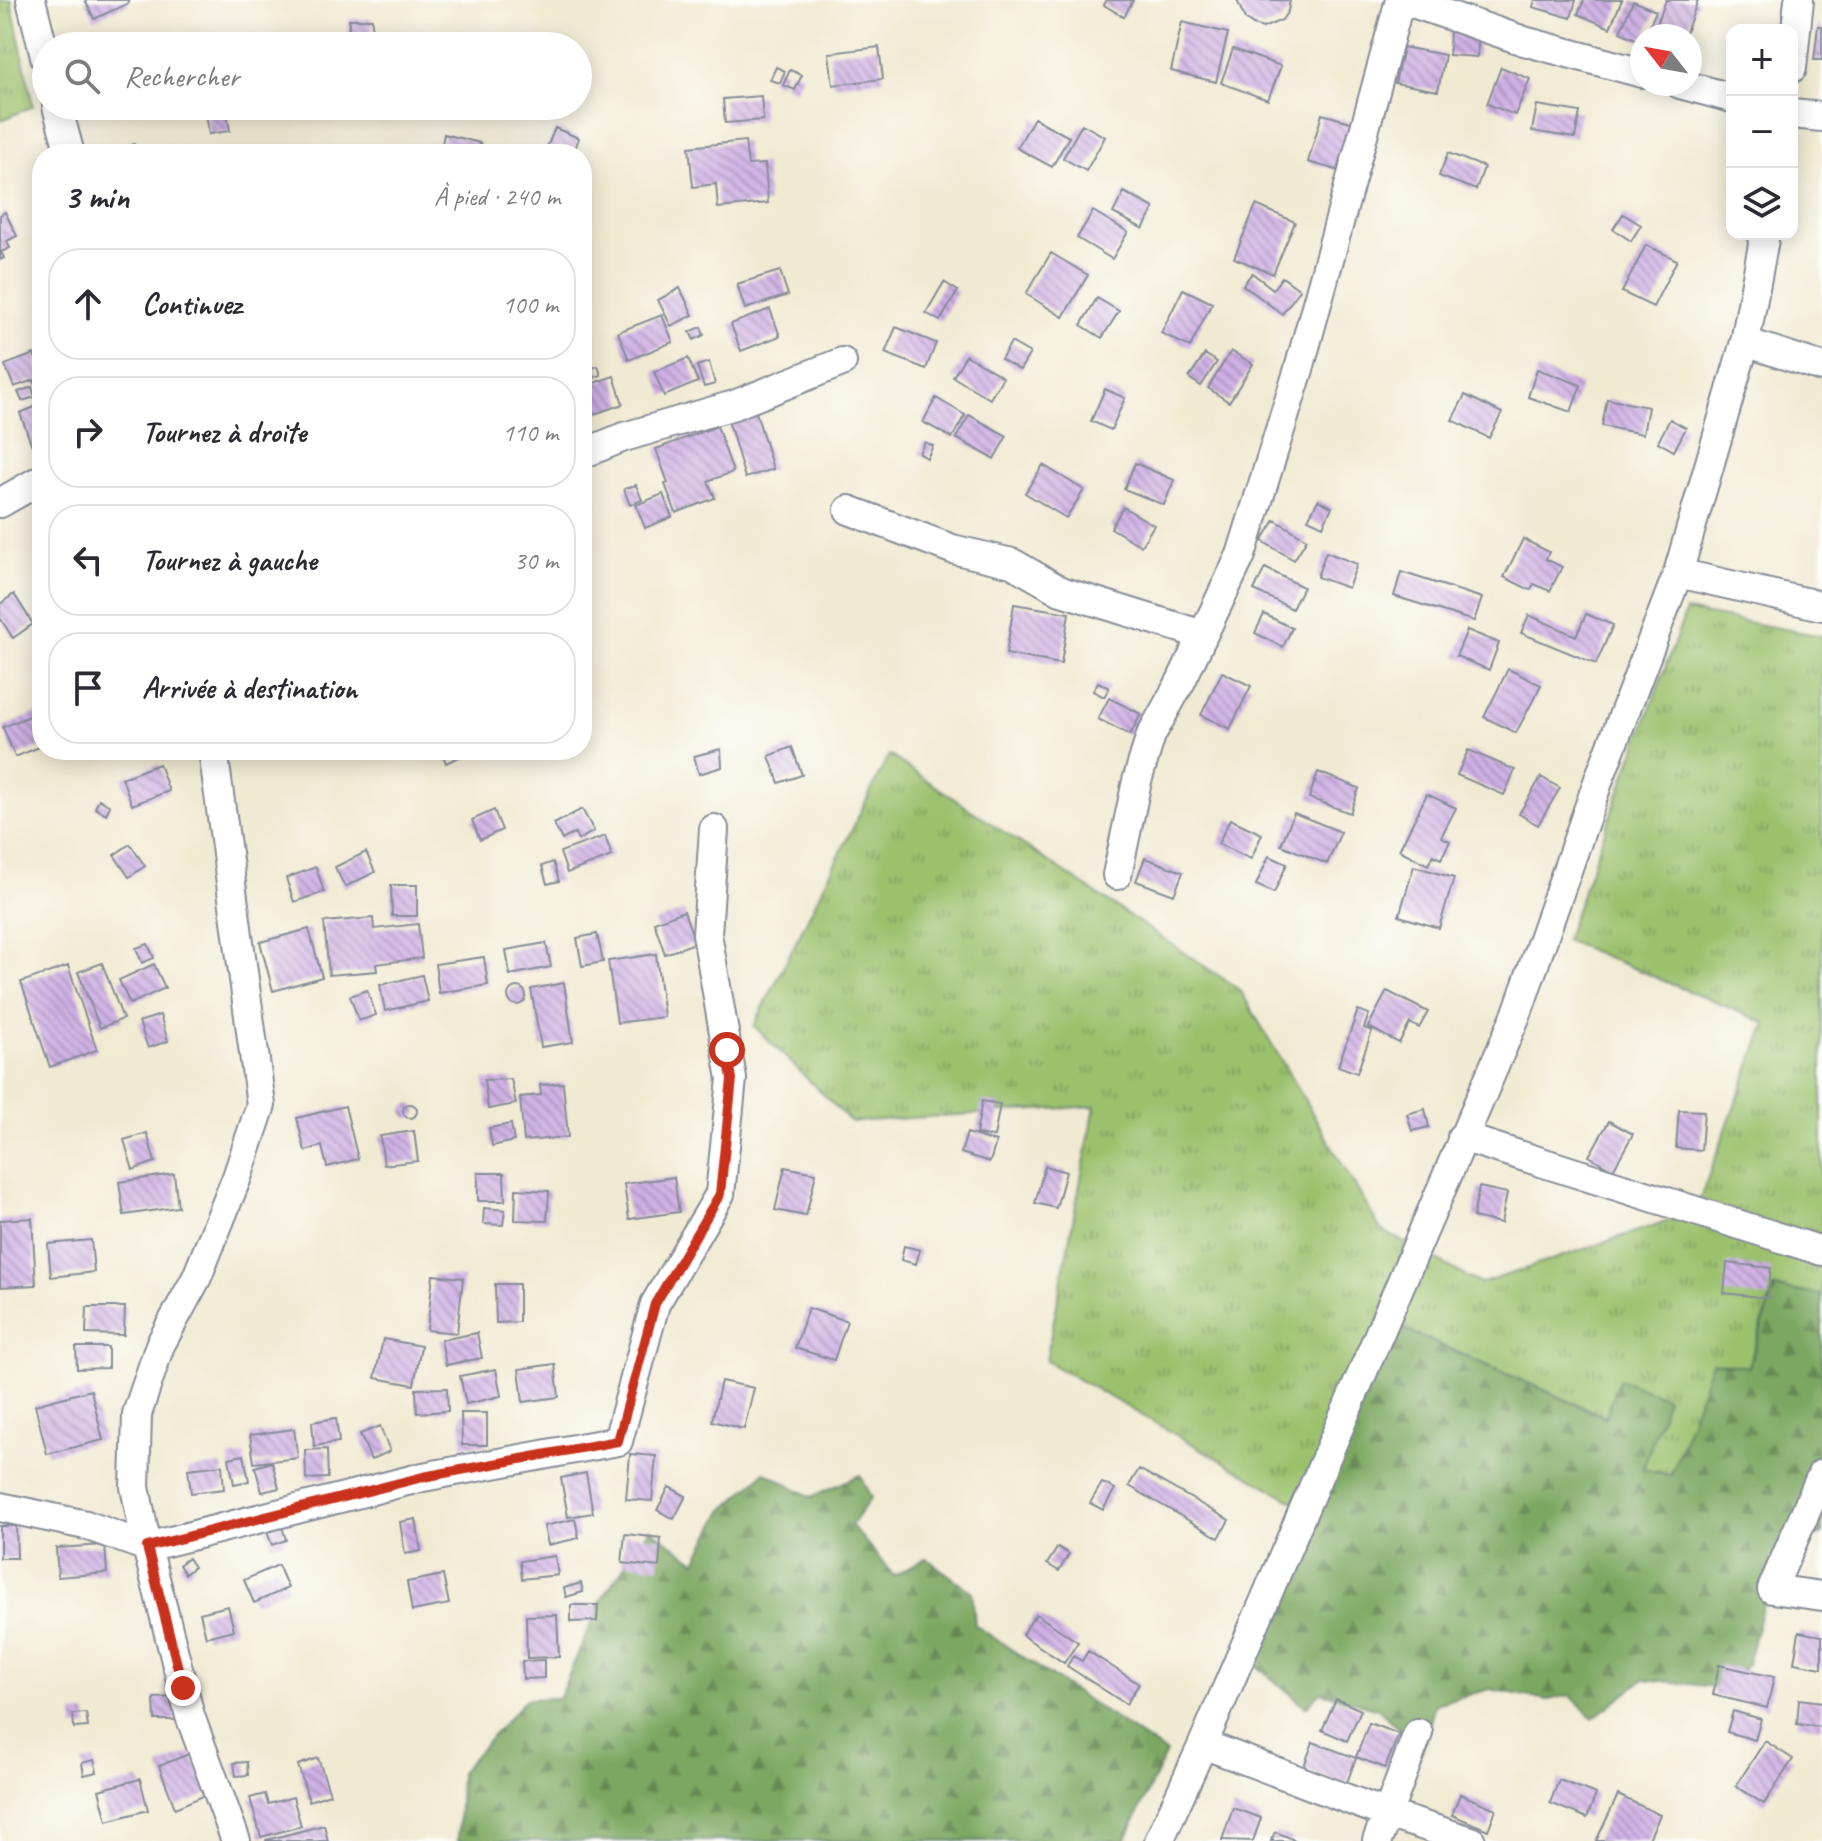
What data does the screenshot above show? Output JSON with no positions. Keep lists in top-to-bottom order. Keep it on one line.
{"north":"top left","page":{"map_buttons":["+","−"],"search":"Rechercher","heading":["3 min","À pied · 240 m"],"list":[["Continuez","100 m"],["Tournez à droite","110 m"],["Tournez à gauche","30 m"],"Arrivée à destination"]}}
